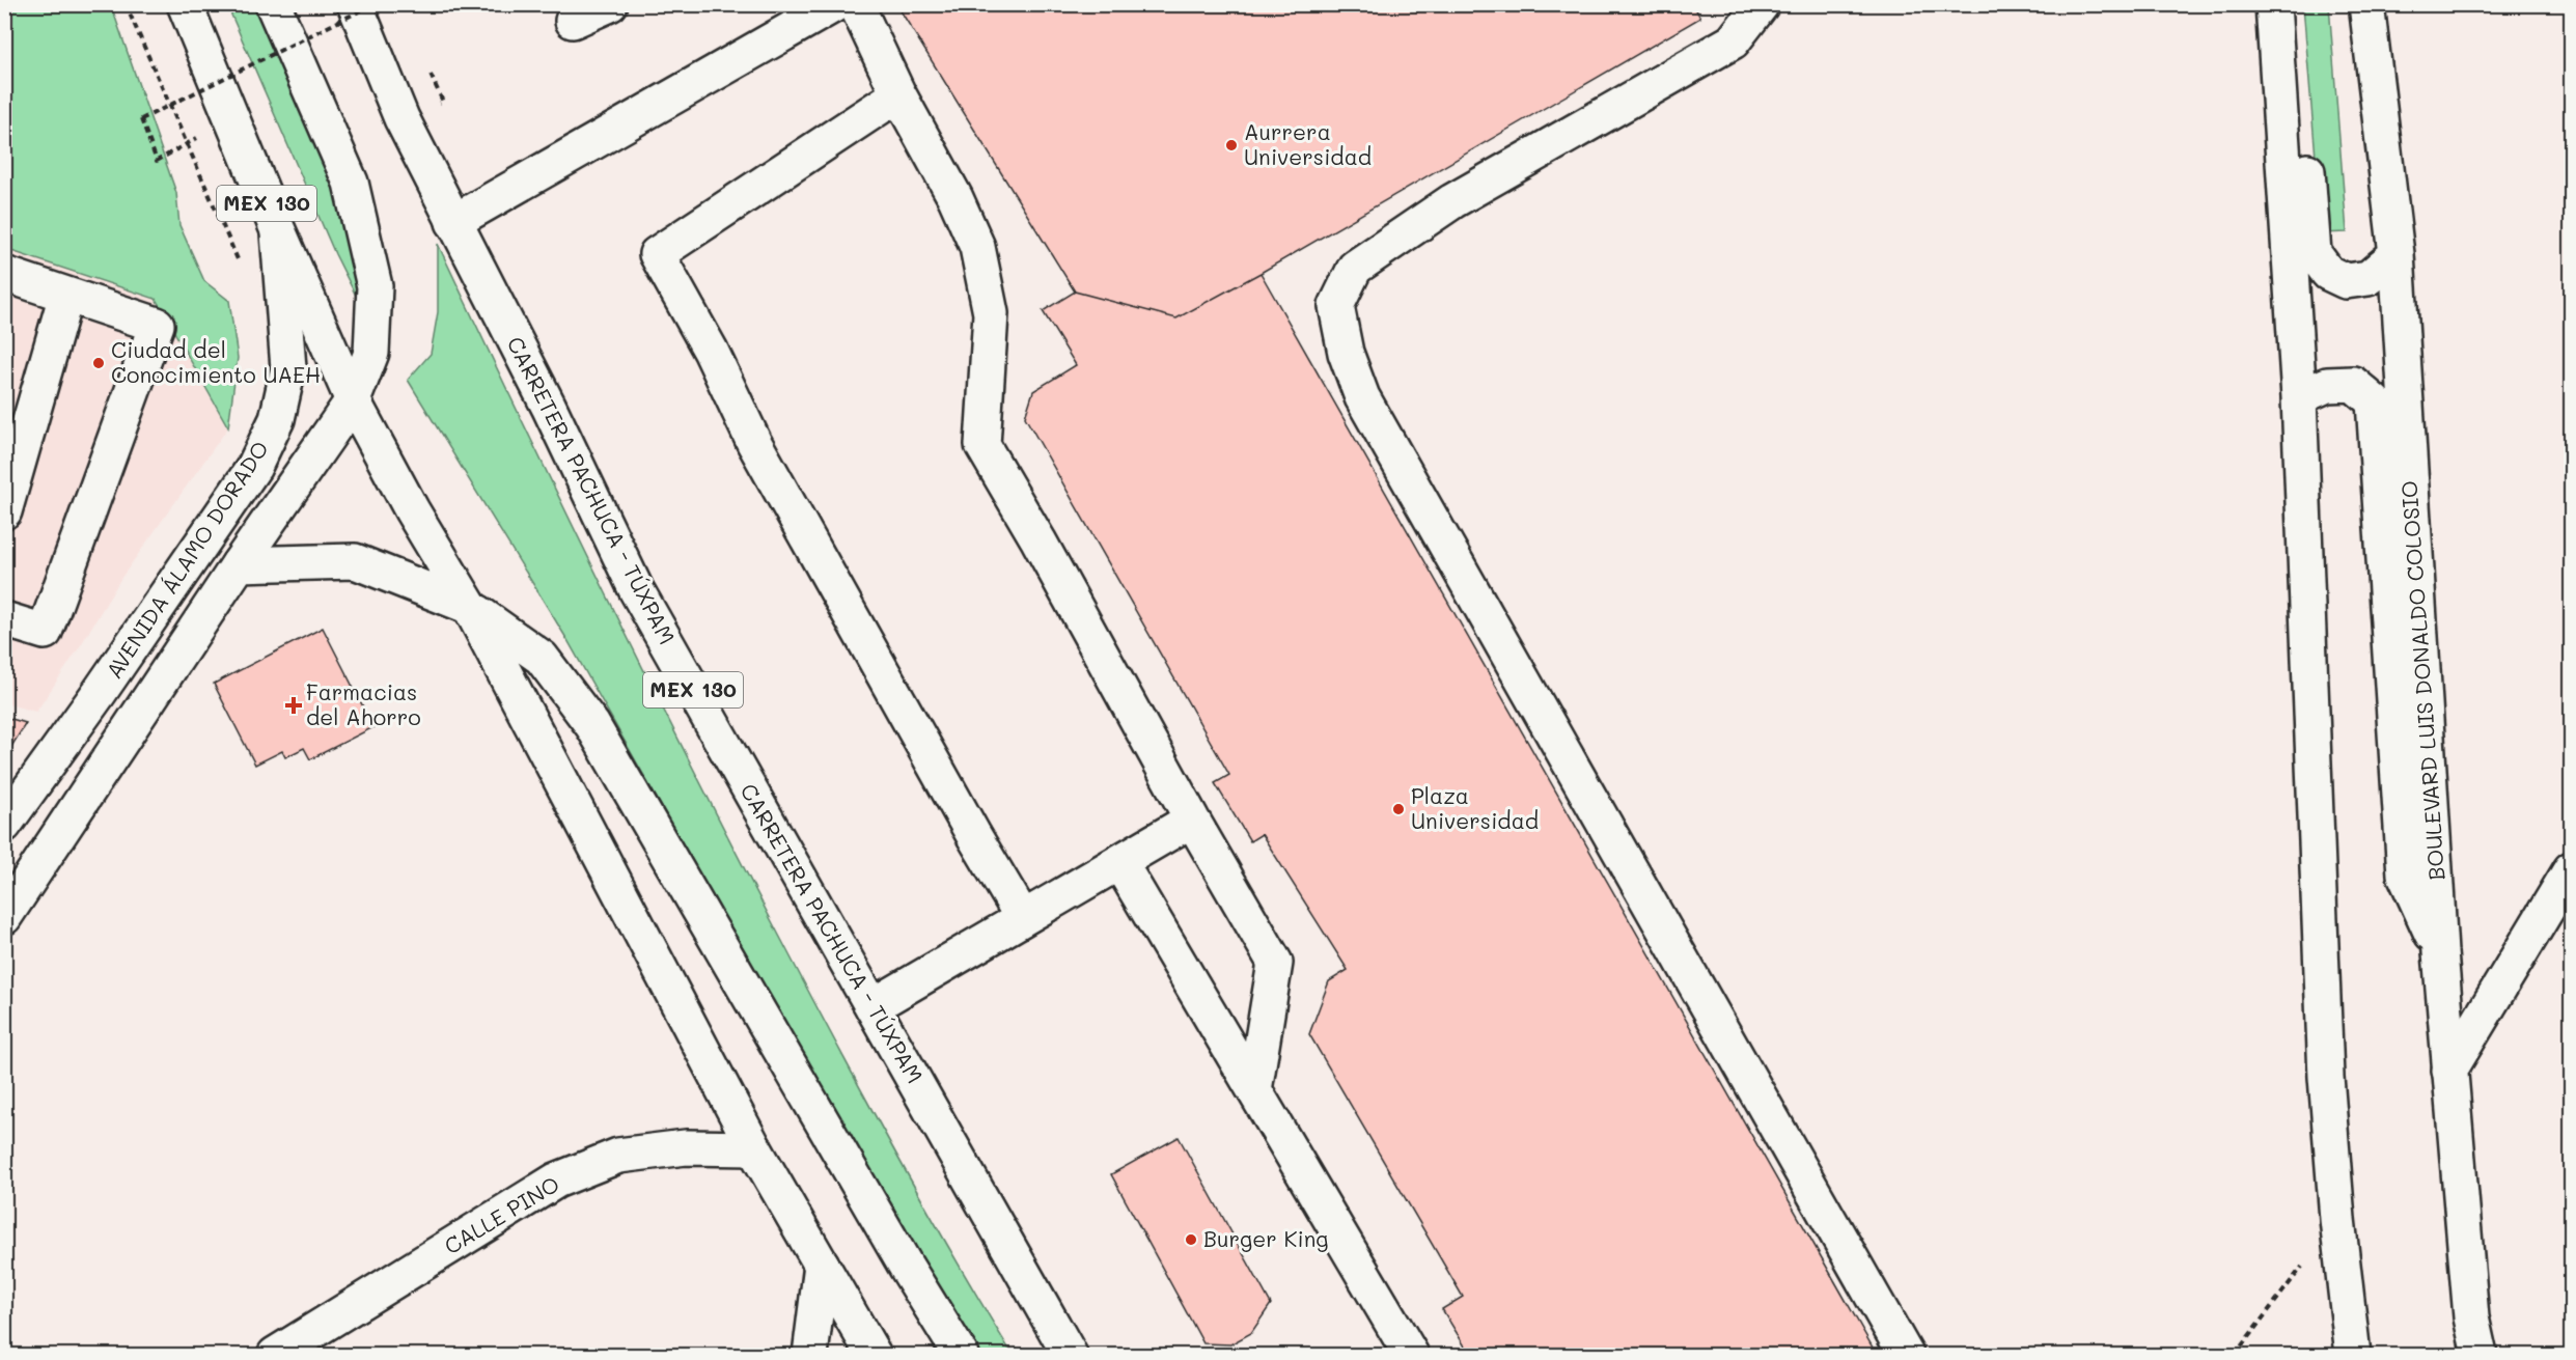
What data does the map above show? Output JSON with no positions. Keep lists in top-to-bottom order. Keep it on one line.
{"streets":{"main road":["MEX 130","CARRETERA PACHUCA - TÚXPAM","AVENIDA ÁLAMO DORADO","BOULEVARD LUIS DONALDO COLOSIO","CALLE PINO"]},"crossings":[["MEX 130","AVENIDA ÁLAMO DORADO"],["MEX 130","CALLE PINO"]],"places":{"other":["Aurrera Universidad","Ciudad del Conocimiento UAEH","Plaza Universidad","Burger King"],"health":["Farmacias del Ahorro"]}}
